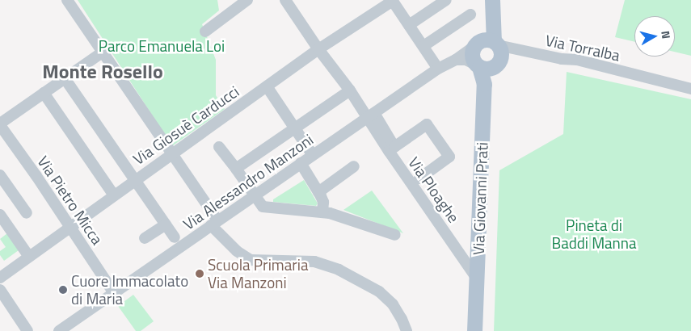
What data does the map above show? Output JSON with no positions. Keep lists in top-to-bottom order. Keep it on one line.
{"streets":{"main road":["Via Giovanni Prati"],"street":["Via Torralba","Via Giosuè Carducci","Via Alessandro Manzoni","Via Ploaghe","Via Pietro Micca"]},"crossings":[["Via Torralba","Via Alessandro Manzoni"],["Via Giosuè Carducci","Via Pietro Micca"],["Via Alessandro Manzoni","Via Ploaghe"],["Via Alessandro Manzoni","Via Pietro Micca"],["Via Ploaghe","Via Giovanni Prati"]],"districts":["Monte Rosello"],"parks":["Parco Emanuela Loi","Pineta di Baddi Manna"],"places":["Scuola Primaria Via Manzoni","Cuore Immacolato di Maria"],"north":"right"}
